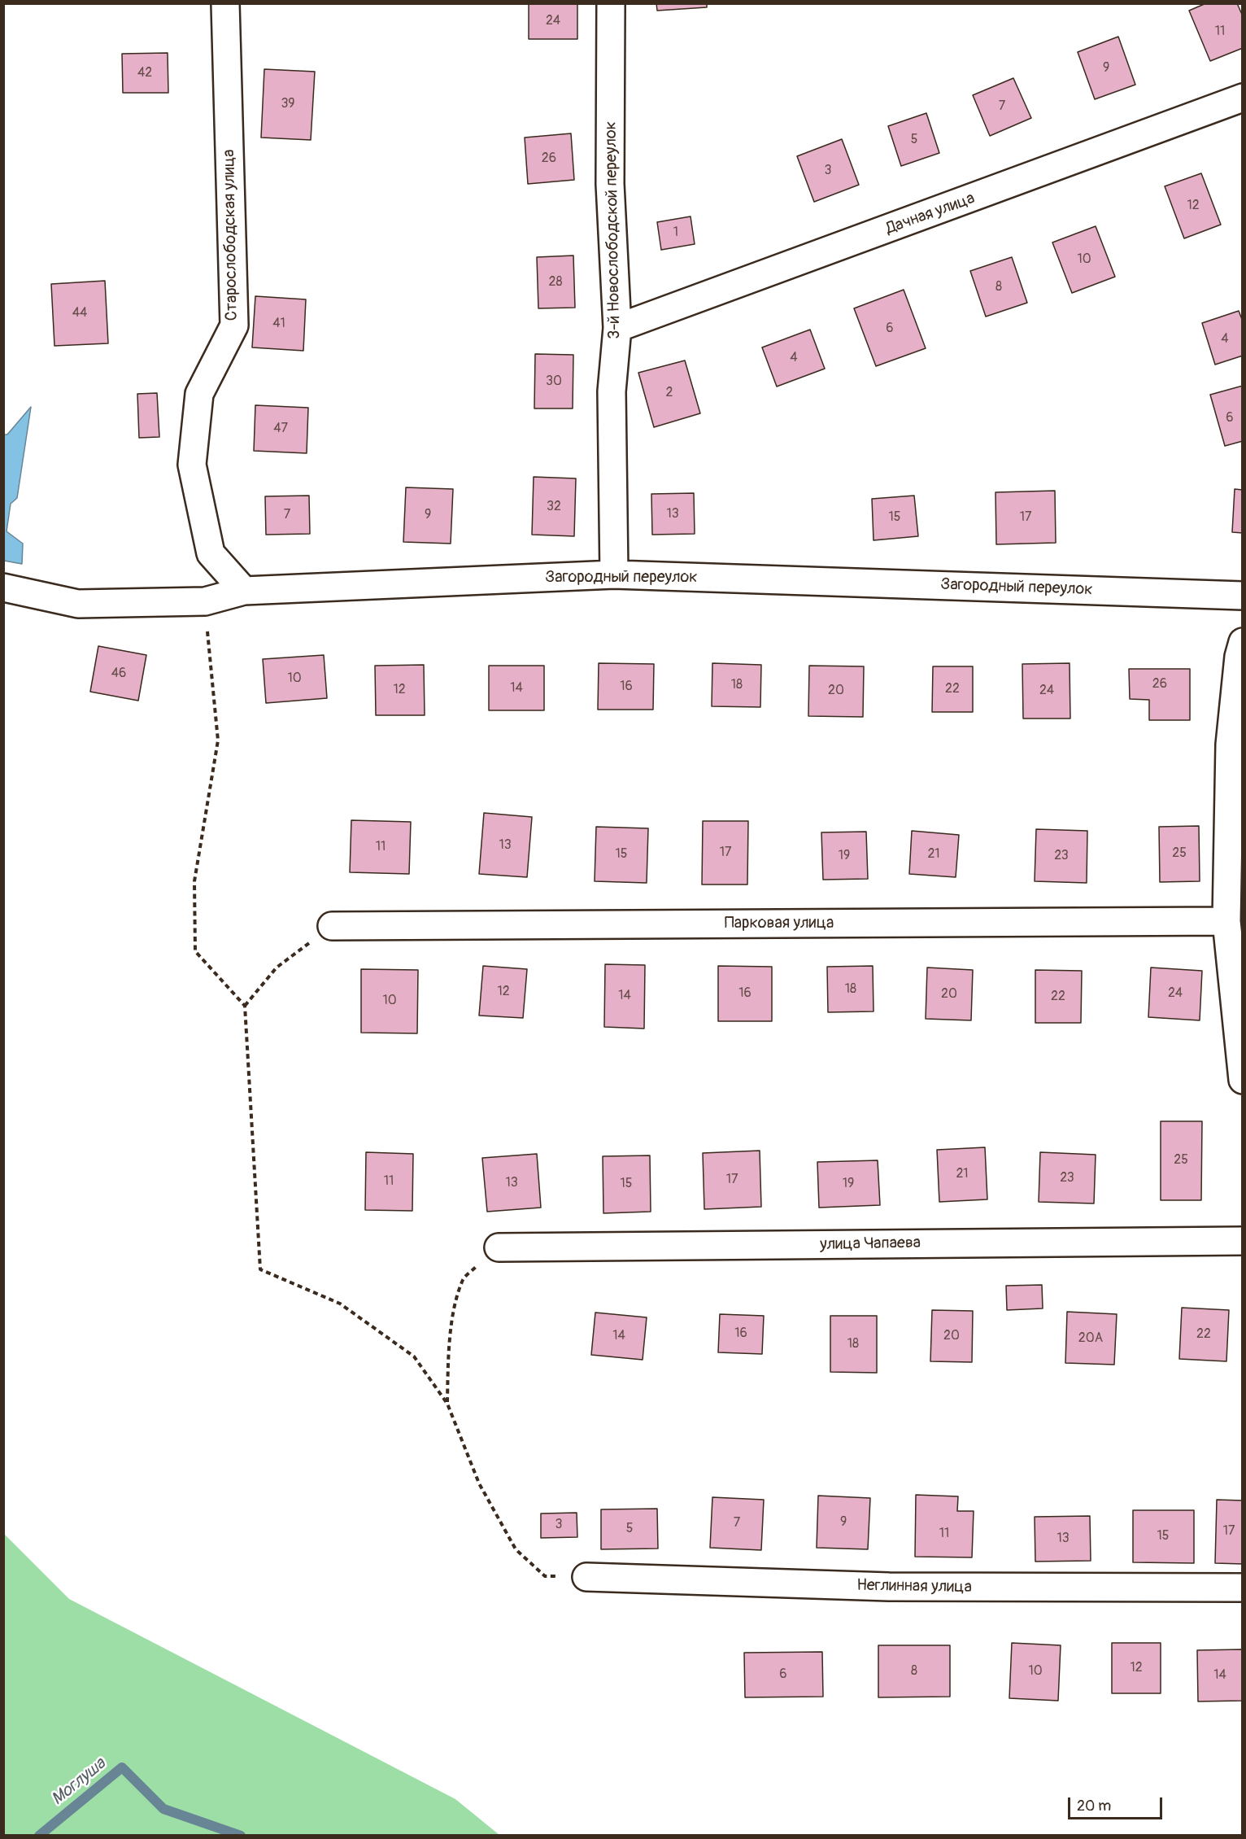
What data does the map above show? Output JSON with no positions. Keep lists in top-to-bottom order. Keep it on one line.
{"streets":{"street":["Дачная улица","3-й Новослободской переулок","Старослободская улица","Загородный переулок","Парковая улица","улица Чапаева","Неглинная улица"]},"crossings":[["Дачная улица","3-й Новослободской переулок"],["3-й Новослободской переулок","Загородный переулок"],["Старослободская улица","Загородный переулок"]],"water":["Моглуша"],"house_numbers":["24","11","9","42","39","7","5","26","3","12","1","10","28","8","44","41","6","4","4","30","2","6","47","32","13","7","9","15","17","46","10","26","18","16","14","22","12","20","24","13","11","17","25","15","21","19","23","18","12","16","24","20","14","22","10","25","21","23","17","11","13","15","19","16","22","14","20","20А","18","9","7","3","5","17","11","15","13","12","8","10","6","14"],"scale_bar":"20 m"}
